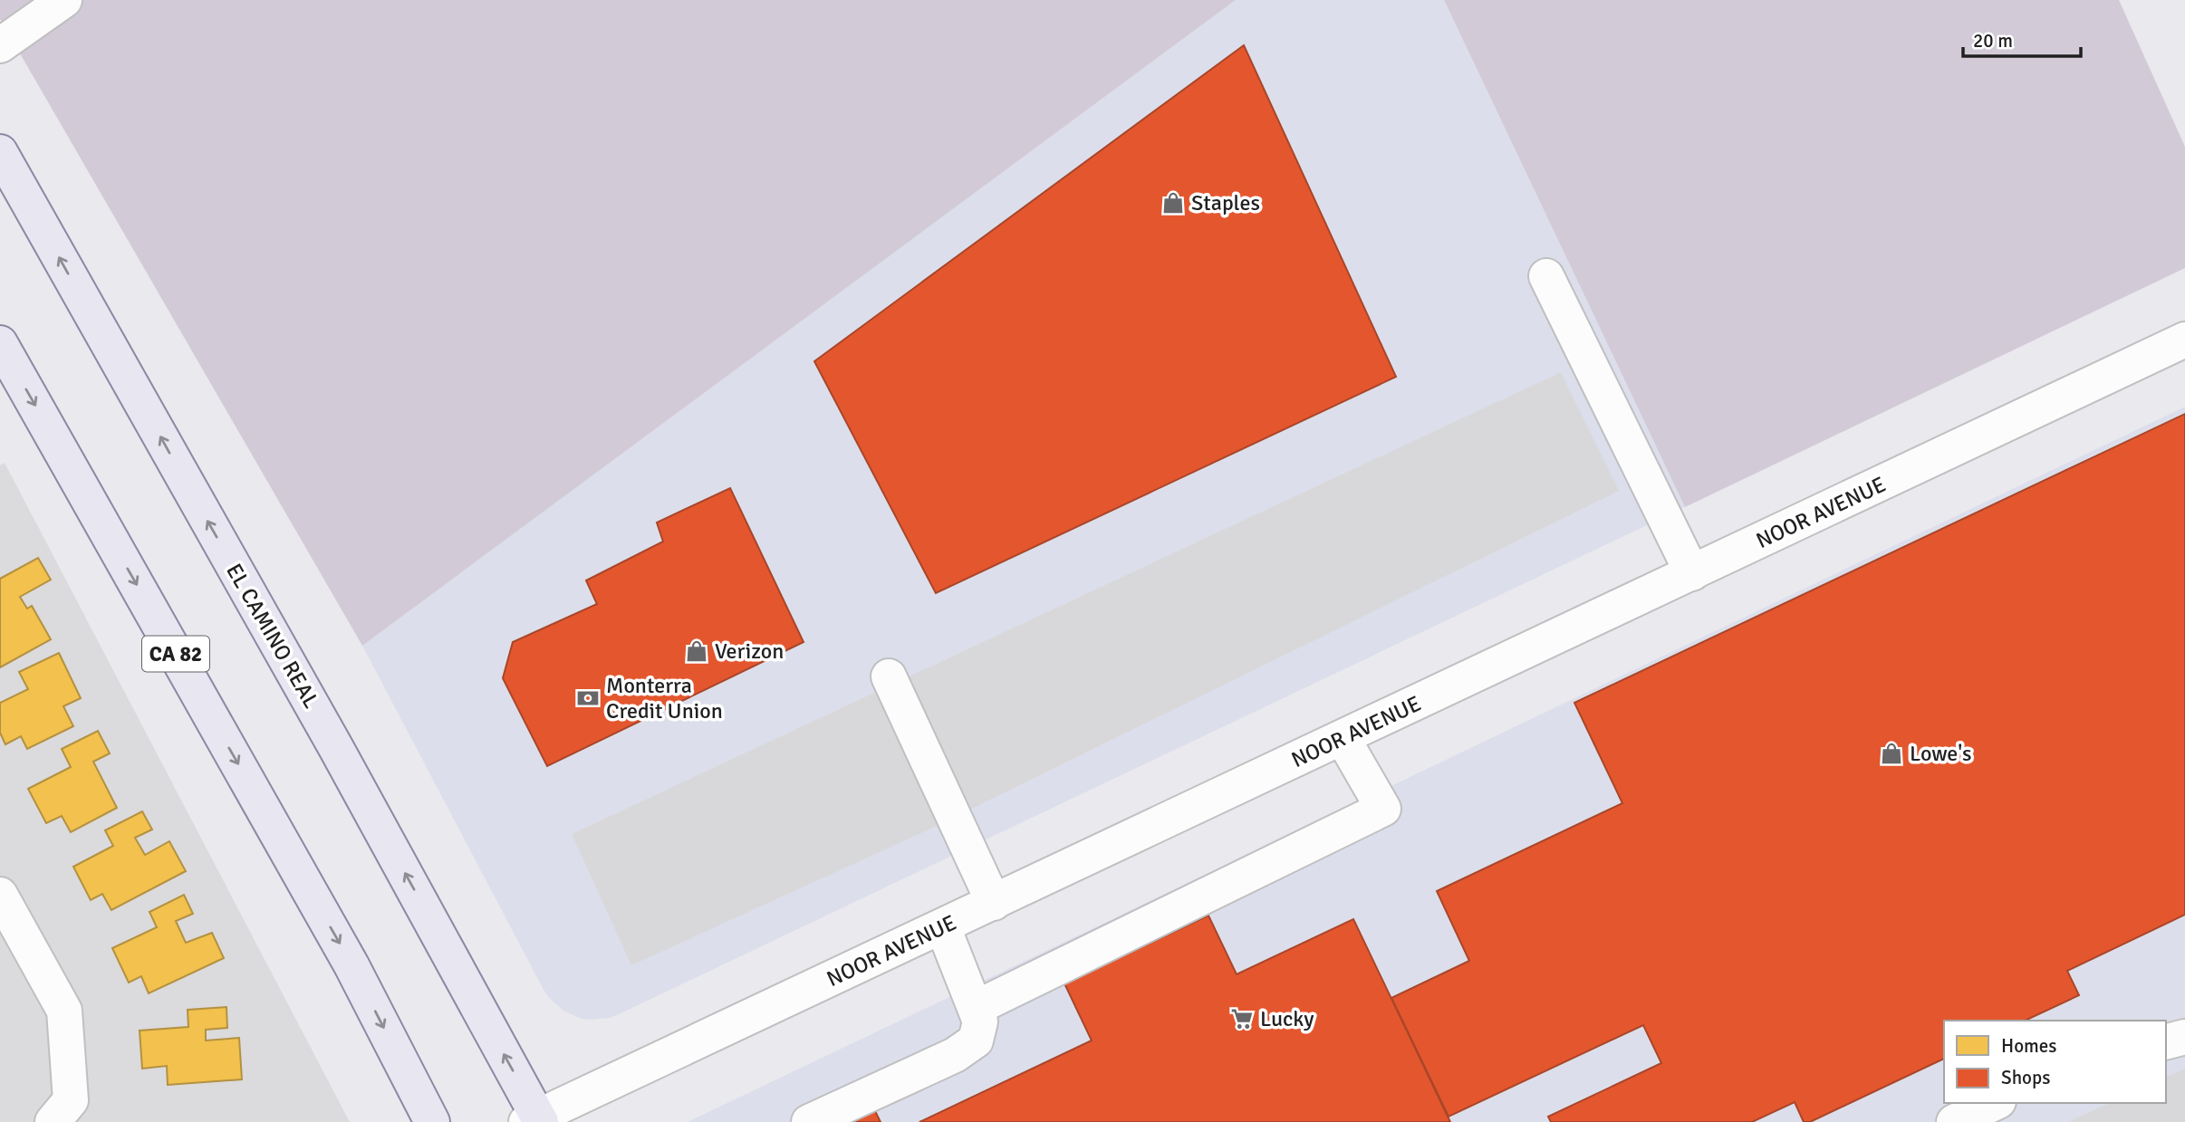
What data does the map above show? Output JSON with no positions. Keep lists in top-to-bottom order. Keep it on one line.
{"streets":{"main road":["EL CAMINO REAL","CA 82"],"street":["NOOR AVENUE"]},"crossings":[["NOOR AVENUE","EL CAMINO REAL"]],"places":{"shop":["Staples","Verizon","Lowe's"],"bank":["Monterra Credit Union"],"supermarket":["Lucky"]},"legend":["Homes","Shops"],"scale_bar":"20 m"}
